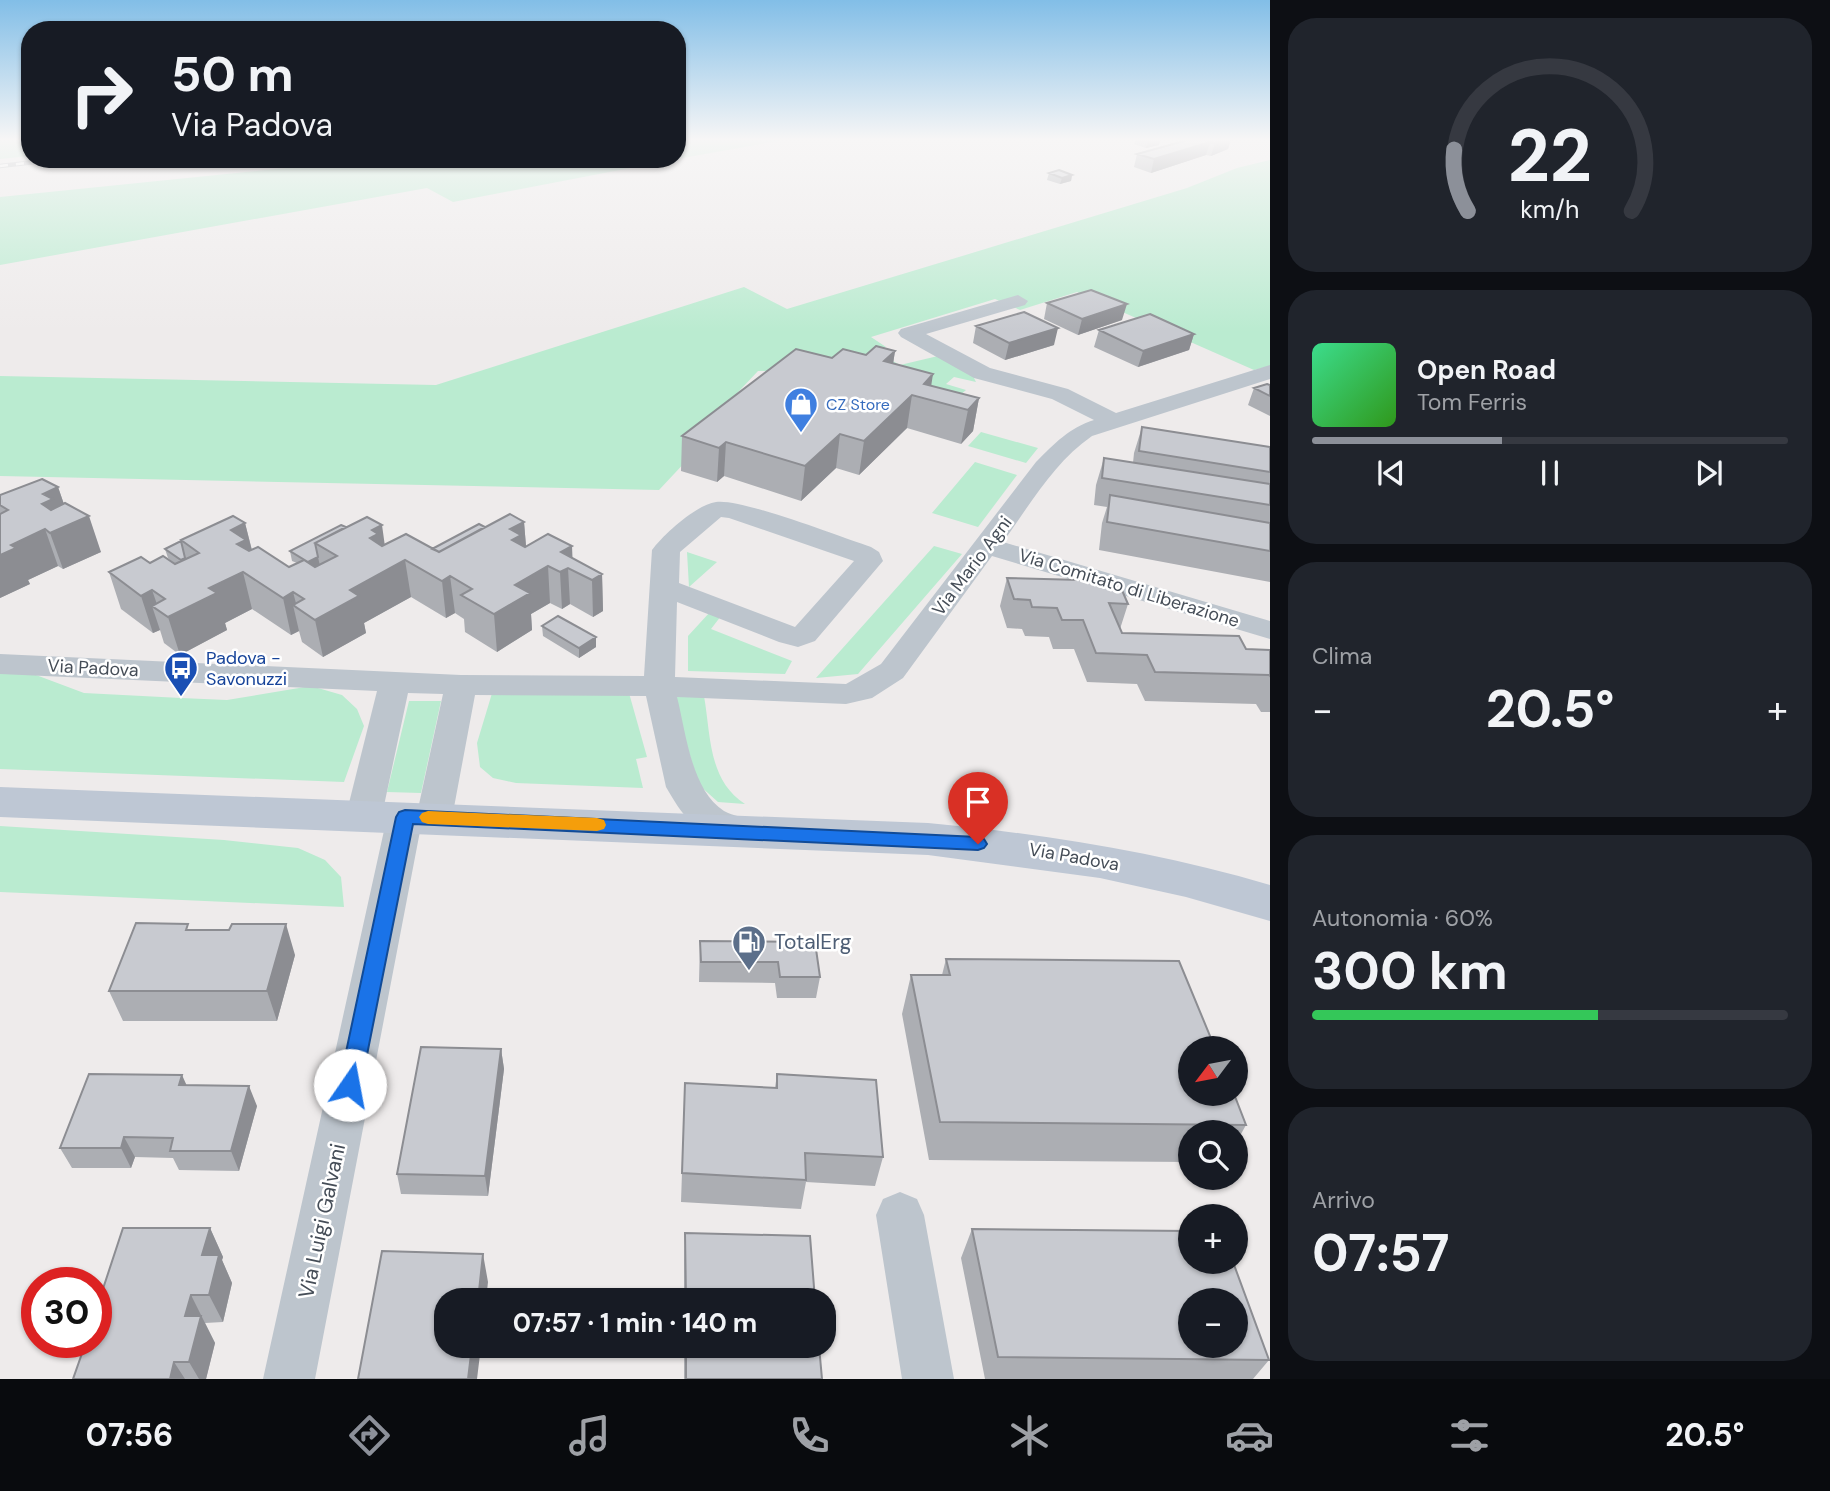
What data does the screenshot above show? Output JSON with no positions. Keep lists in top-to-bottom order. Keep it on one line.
{"streets":{"main road":["Via Padova"],"street":["Via Mario Agni","Via Comitato di Liberazione","Via Luigi Galvani"]},"crossings":[["Via Mario Agni","Via Comitato di Liberazione"],["Via Mario Agni","Via Padova"],["Via Padova","Via Luigi Galvani"]],"places":{"shop":["CZ Store"],"bus stop":["Padova - Savonuzzi"],"fuel station":["TotalErg"]},"north":"bottom left","page":{"turn":["50 m","Via Padova"],"song":["Open Road","Tom Ferris"],"tile":["Clima",["Autonomia · 60%","300 km"],["Arrivo","07:57"]],"heat":["−","20.5°","+"],"map_buttons":["+","−"],"limit":"30","trip":"07:57 · 1 min · 140 m","tabs":["07:56","20.5°"],"gauge":["22","km/h"]}}
